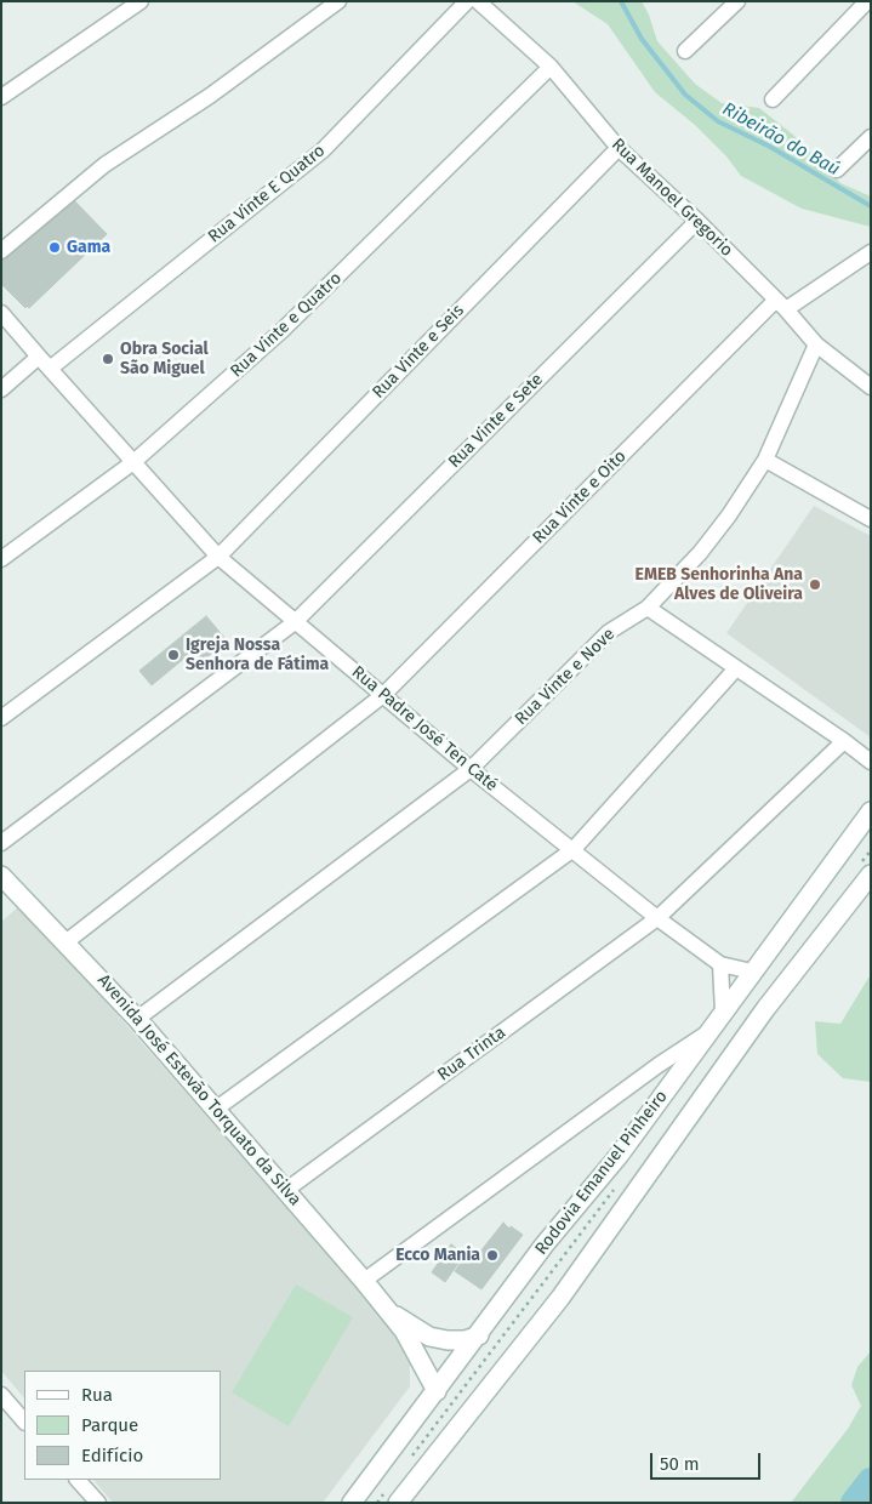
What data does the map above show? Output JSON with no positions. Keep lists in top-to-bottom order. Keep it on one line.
{"streets":{"main road":["Avenida José Estevão Torquato da Silva","Rodovia Emanuel Pinheiro"],"street":["Rua Vinte E Quatro","Rua Manoel Gregorio","Rua Vinte e Quatro","Rua Vinte e Seis","Rua Vinte e Sete","Rua Vinte e Oito","Rua Vinte e Nove","Rua Padre José Ten Caté","Rua Trinta"]},"crossings":[["Rua Vinte E Quatro","Rua Padre José Ten Caté"],["Rua Manoel Gregorio","Rua Vinte e Quatro"],["Rua Manoel Gregorio","Rua Vinte e Seis"],["Rua Manoel Gregorio","Rua Vinte e Sete"],["Rua Manoel Gregorio","Rua Vinte e Oito"],["Rua Manoel Gregorio","Rua Vinte e Nove"],["Rua Vinte e Quatro","Rua Padre José Ten Caté"],["Rua Vinte e Seis","Rua Padre José Ten Caté"],["Rua Vinte e Sete","Rua Padre José Ten Caté"],["Rua Vinte e Oito","Rua Padre José Ten Caté"],["Rua Vinte e Nove","Rua Padre José Ten Caté"],["Rua Padre José Ten Caté","Rua Trinta"],["Rua Trinta","Avenida José Estevão Torquato da Silva"],["Avenida José Estevão Torquato da Silva","Rodovia Emanuel Pinheiro"]],"water":["Ribeirão do Baú"],"places":["Gama","Obra Social São Miguel","EMEB Senhorinha Ana Alves de Oliveira","Igreja Nossa Senhora de Fátima","Ecco Mania"],"legend":["Rua","Parque","Edifício"],"scale_bar":"50 m"}
